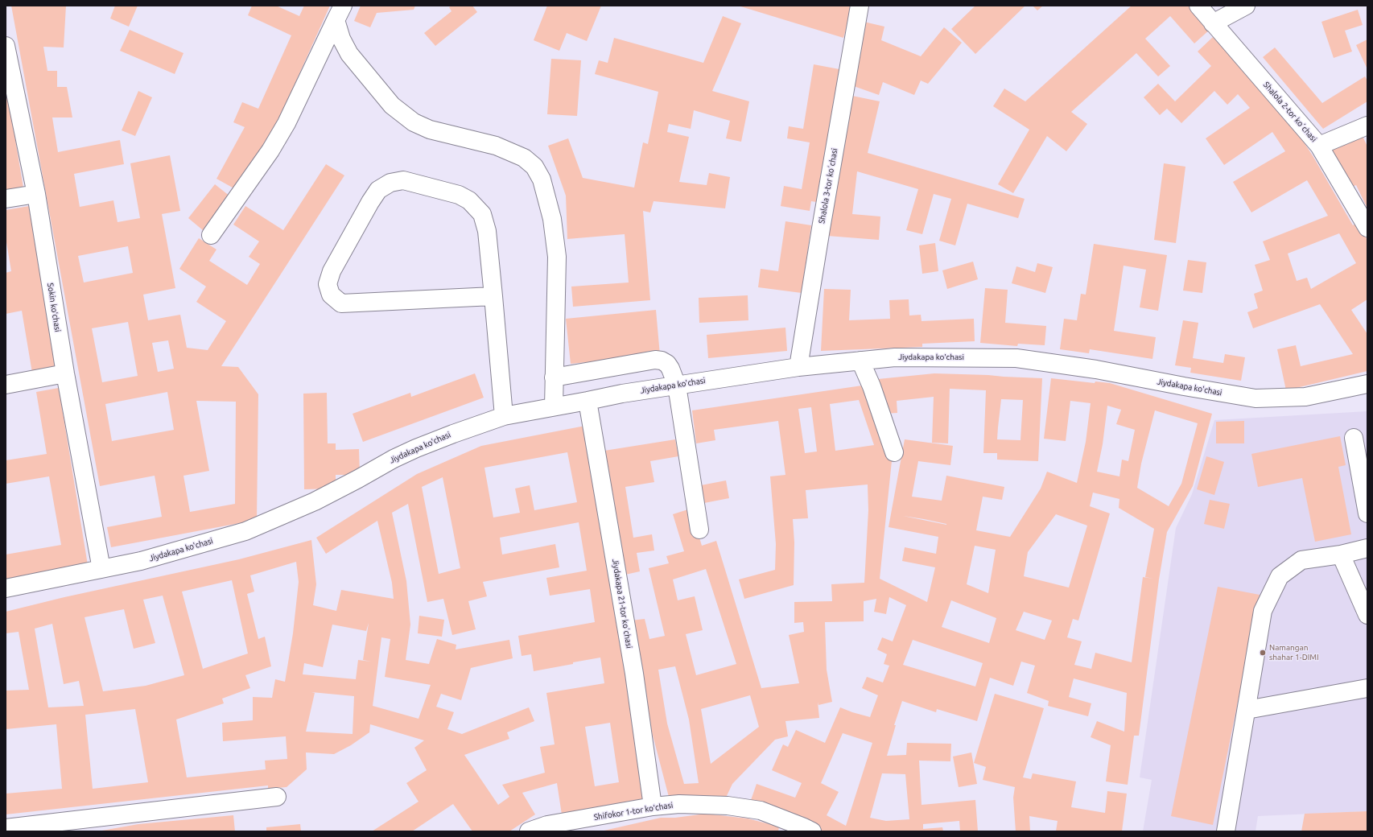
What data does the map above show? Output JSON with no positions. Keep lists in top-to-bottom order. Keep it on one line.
{"streets":{"street":["Shalola 2-tor koʼchasi","Shalola 3-tor koʼchasi","Sokin koʻchasi","Jiydakapa ko'chasi","Jiydakapa 21-tor koʼchasi","Shifokor 1-tor koʻchasi"]},"crossings":[["Shalola 3-tor koʼchasi","Jiydakapa ko'chasi"],["Sokin koʻchasi","Jiydakapa ko'chasi"],["Jiydakapa ko'chasi","Jiydakapa 21-tor koʼchasi"],["Jiydakapa 21-tor koʼchasi","Shifokor 1-tor koʻchasi"]],"places":["Namangan shahar 1-DIMI"]}
